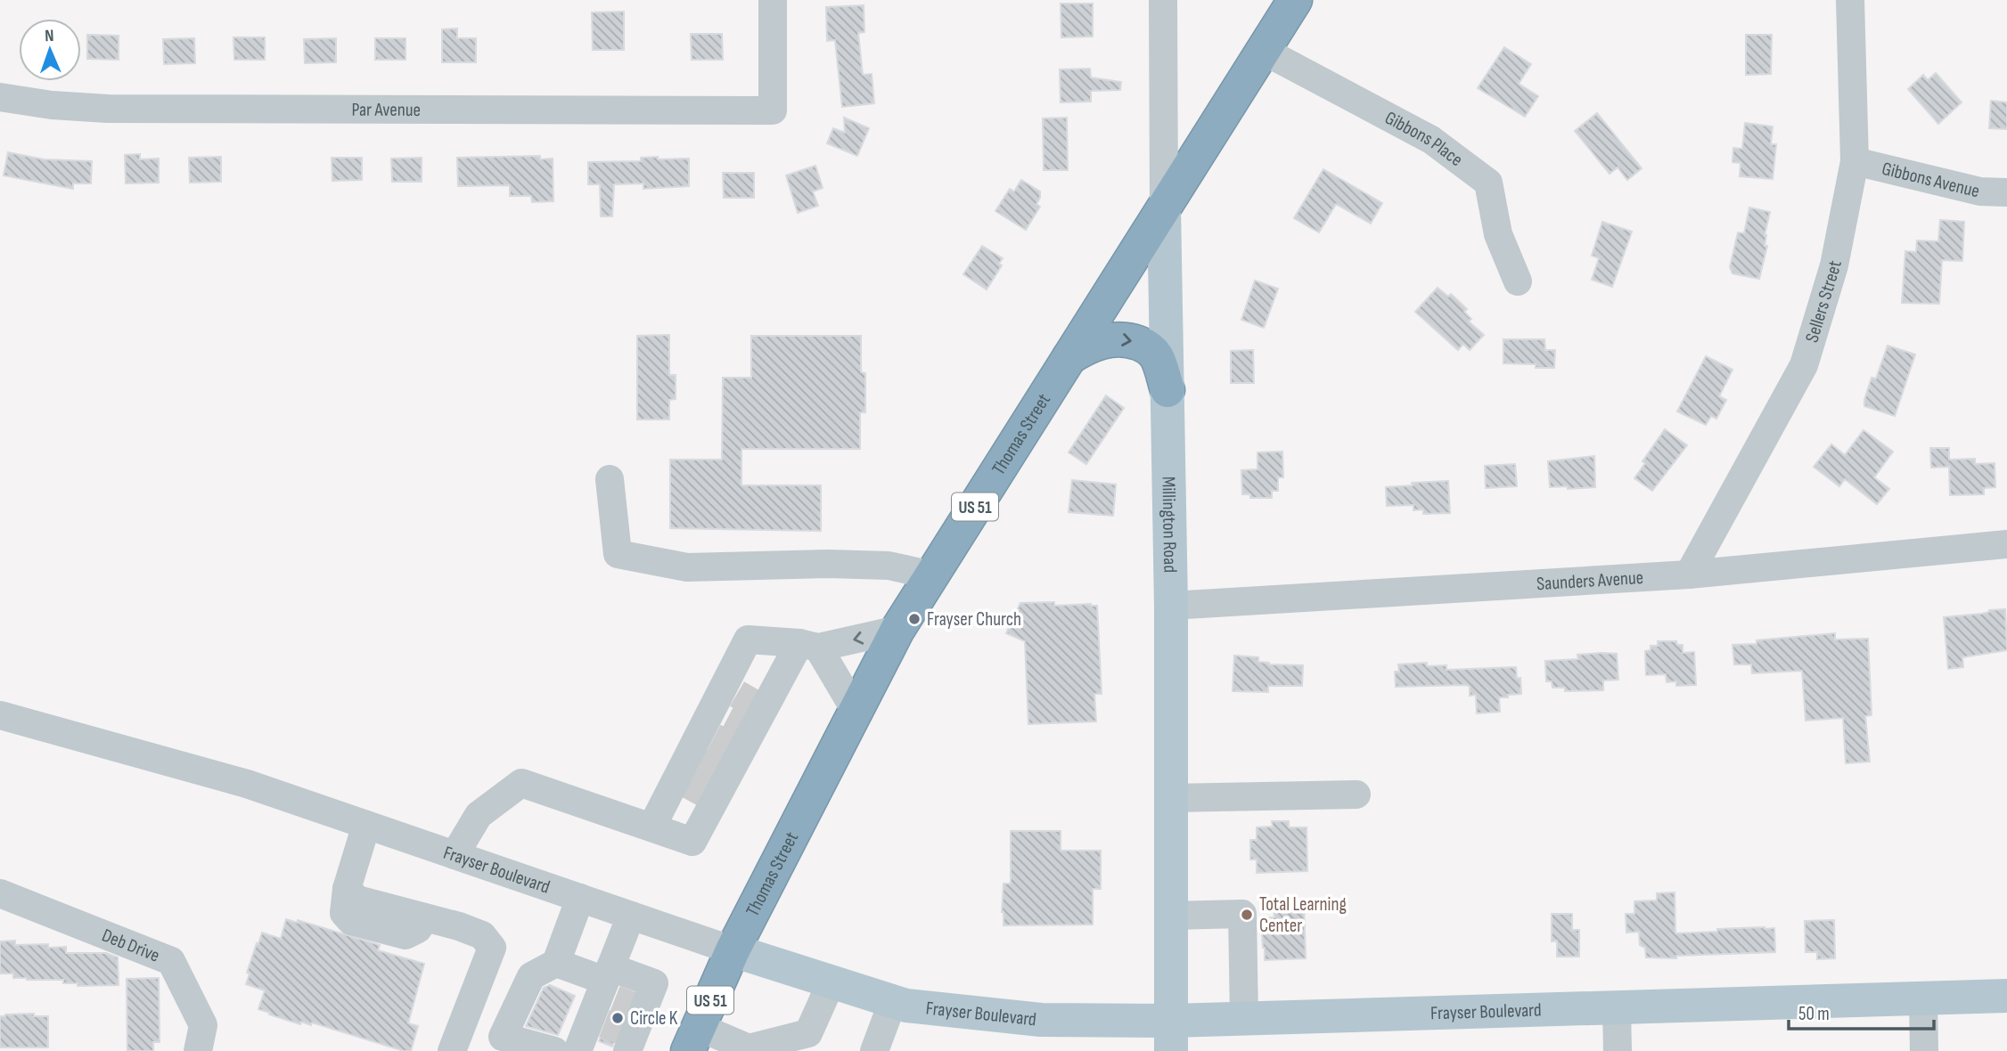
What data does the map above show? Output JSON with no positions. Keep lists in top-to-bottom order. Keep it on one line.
{"streets":{"highway":["Thomas Street","US 51"],"main road":["Millington Road","Frayser Boulevard"],"street":["Par Avenue","Gibbons Place","Gibbons Avenue","Sellers Street","Saunders Avenue","Deb Drive"]},"crossings":[["Gibbons Place","Thomas Street"],["Gibbons Avenue","Sellers Street"],["Sellers Street","Saunders Avenue"],["Thomas Street","Millington Road"],["Thomas Street","Frayser Boulevard"],["Millington Road","Saunders Avenue"],["Millington Road","Frayser Boulevard"]],"places":["Frayser Church","Total Learning Center","Circle K"],"scale_bar":"50 m","north":"top"}
